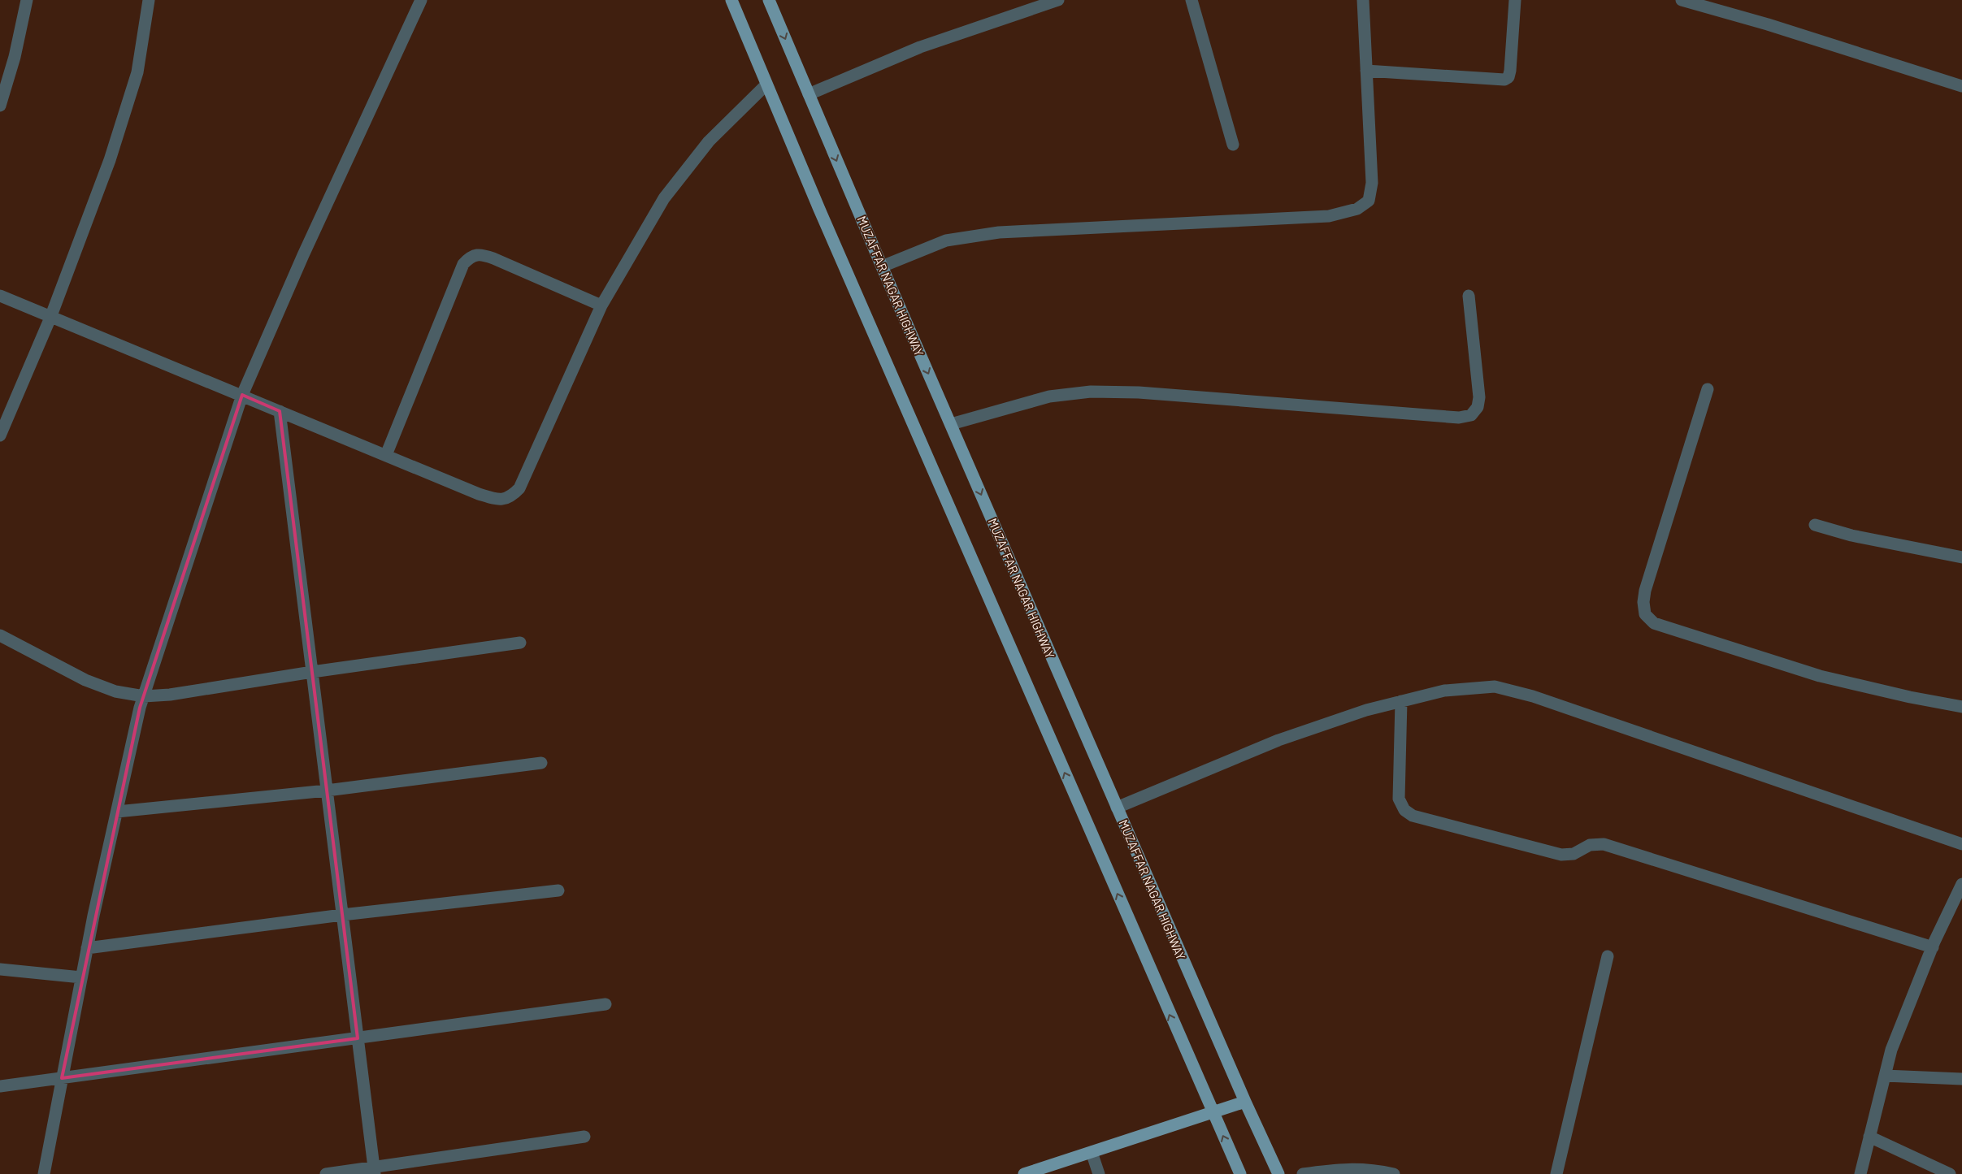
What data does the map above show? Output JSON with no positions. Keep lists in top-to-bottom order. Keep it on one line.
{"streets":{"main road":["MUZAFFAR NAGAR HIGHWAY"]}}
